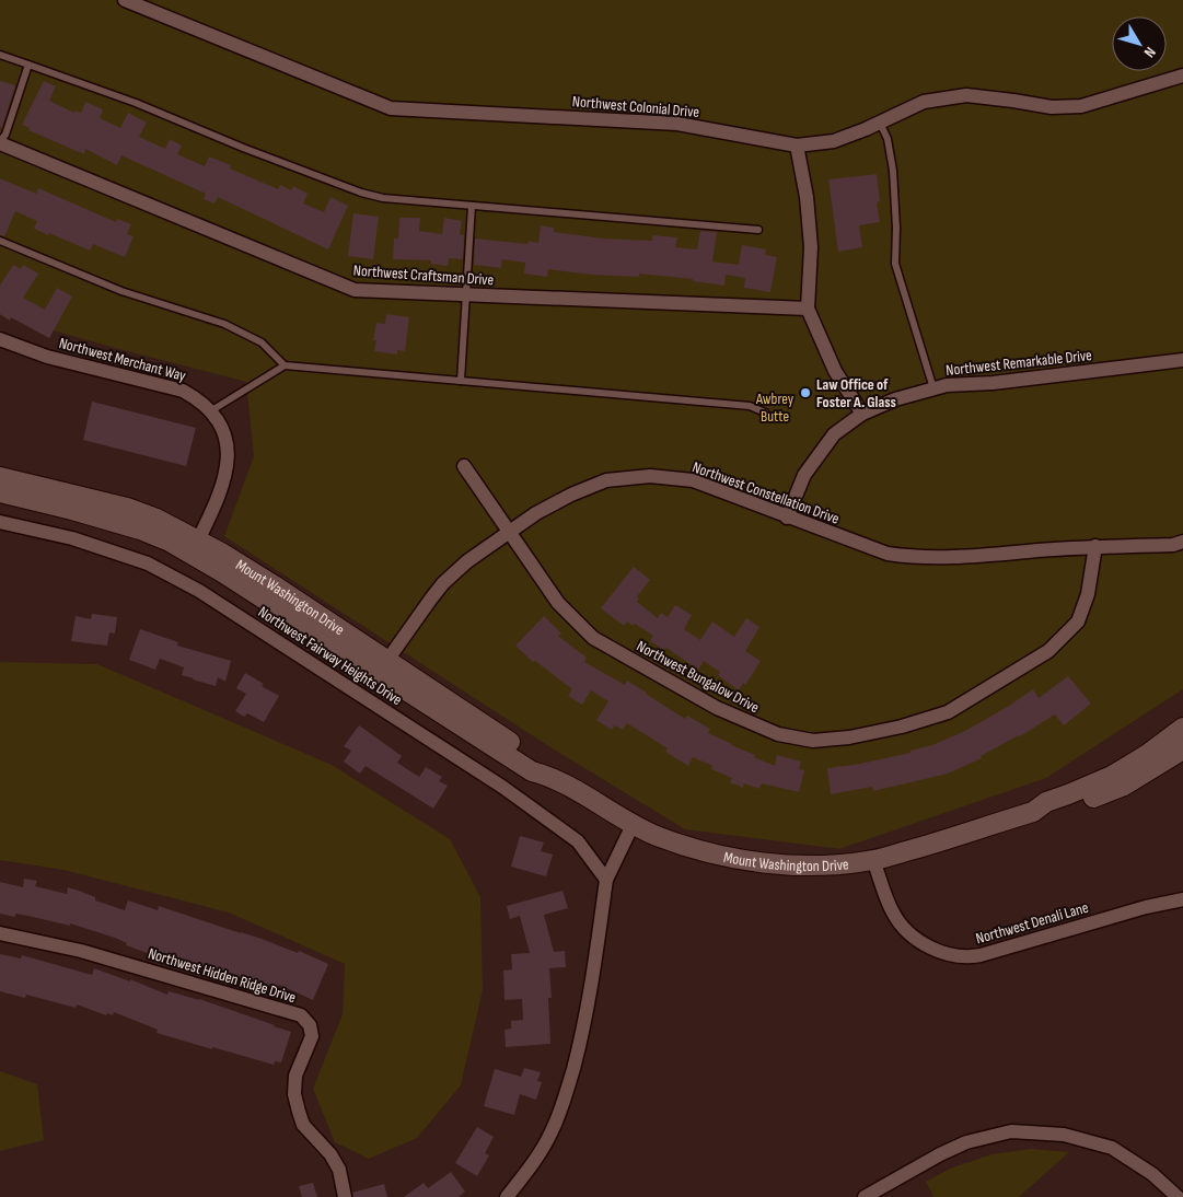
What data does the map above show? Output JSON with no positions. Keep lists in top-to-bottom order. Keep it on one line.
{"streets":{"main road":["Mount Washington Drive"],"street":["Northwest Colonial Drive","Northwest Craftsman Drive","Northwest Merchant Way","Northwest Remarkable Drive","Northwest Constellation Drive","Northwest Fairway Heights Drive","Northwest Bungalow Drive","Northwest Denali Lane","Northwest Hidden Ridge Drive"]},"crossings":[["Northwest Merchant Way","Mount Washington Drive"],["Northwest Remarkable Drive","Northwest Constellation Drive"],["Northwest Constellation Drive","Mount Washington Drive"],["Northwest Constellation Drive","Northwest Bungalow Drive"],["Mount Washington Drive","Northwest Denali Lane"]],"parks":["Awbrey Butte"],"places":["Law Office of Foster A. Glass"],"north":"bottom right"}
